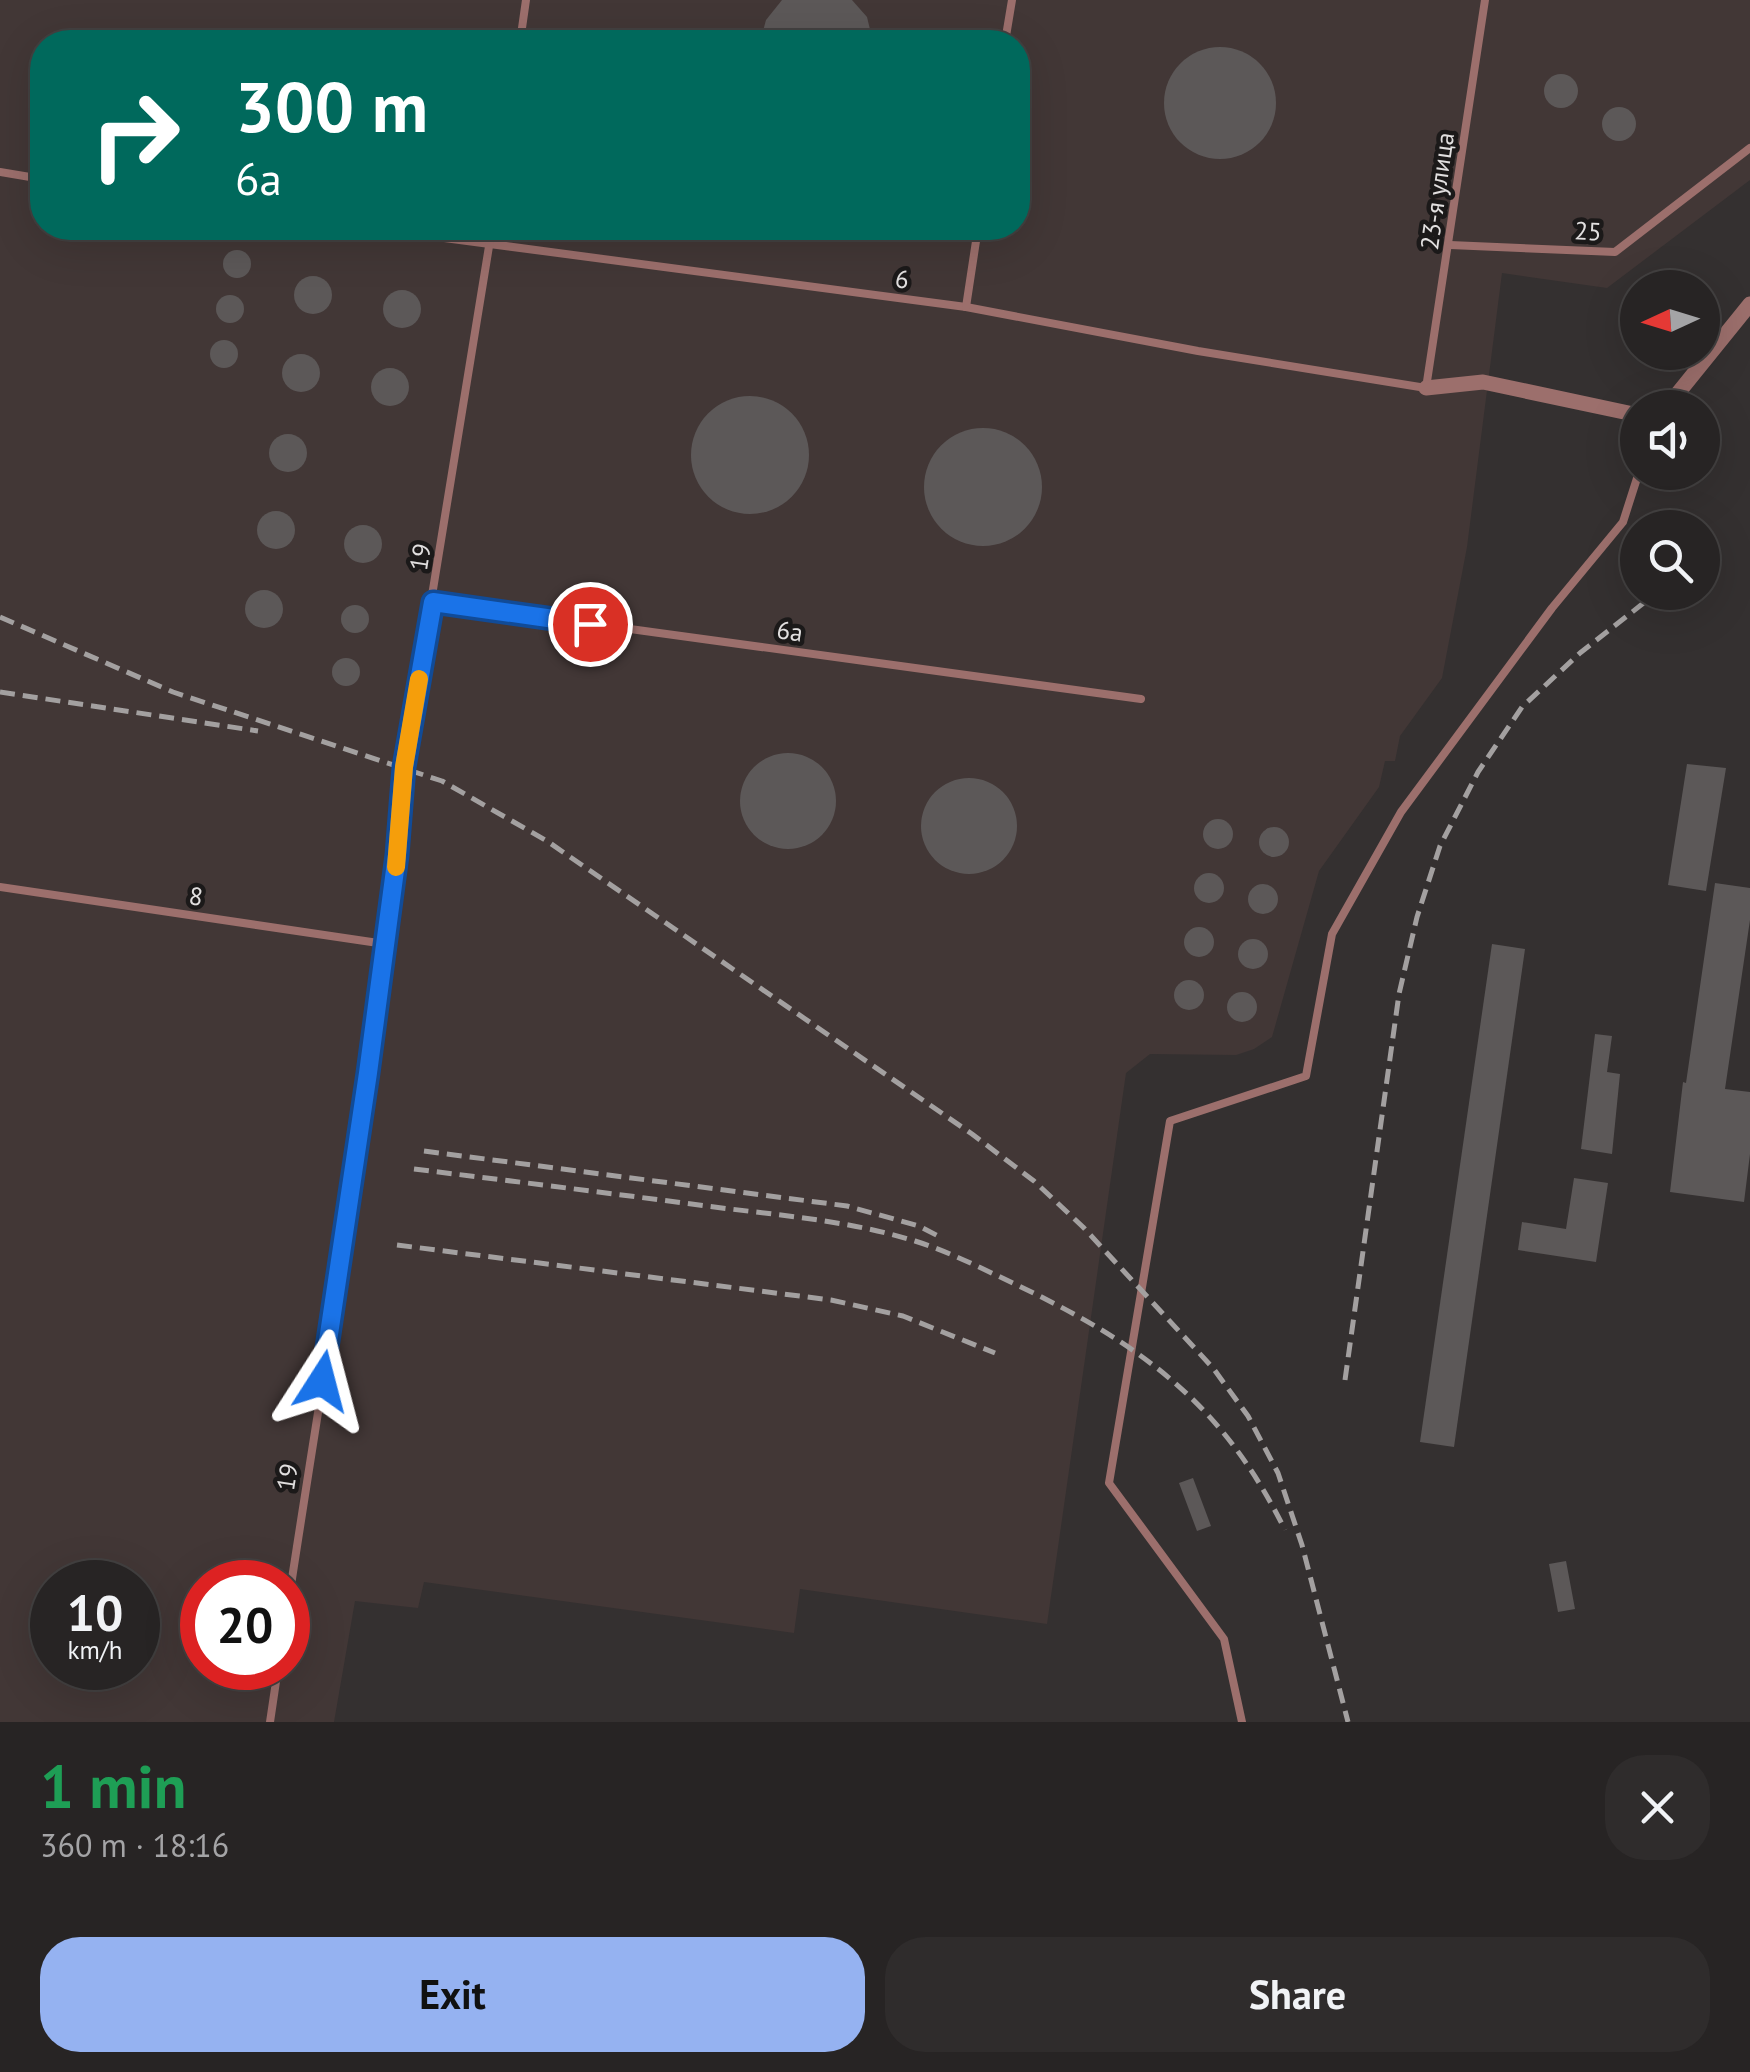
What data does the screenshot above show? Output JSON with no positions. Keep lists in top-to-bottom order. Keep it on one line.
{"streets":{"lane":["23-я улица","25","6","19","6a","8"]},"crossings":[["23-я улица","25"],["23-я улица","6"],["6","19"],["19","6a"],["19","8"]],"north":"left","page":{"turn":["300 m","6a"],"speed":"10 km/h","limit":"20","heading":["1 min","360 m · 18:16"],"buttons":["Exit","Share"]}}
